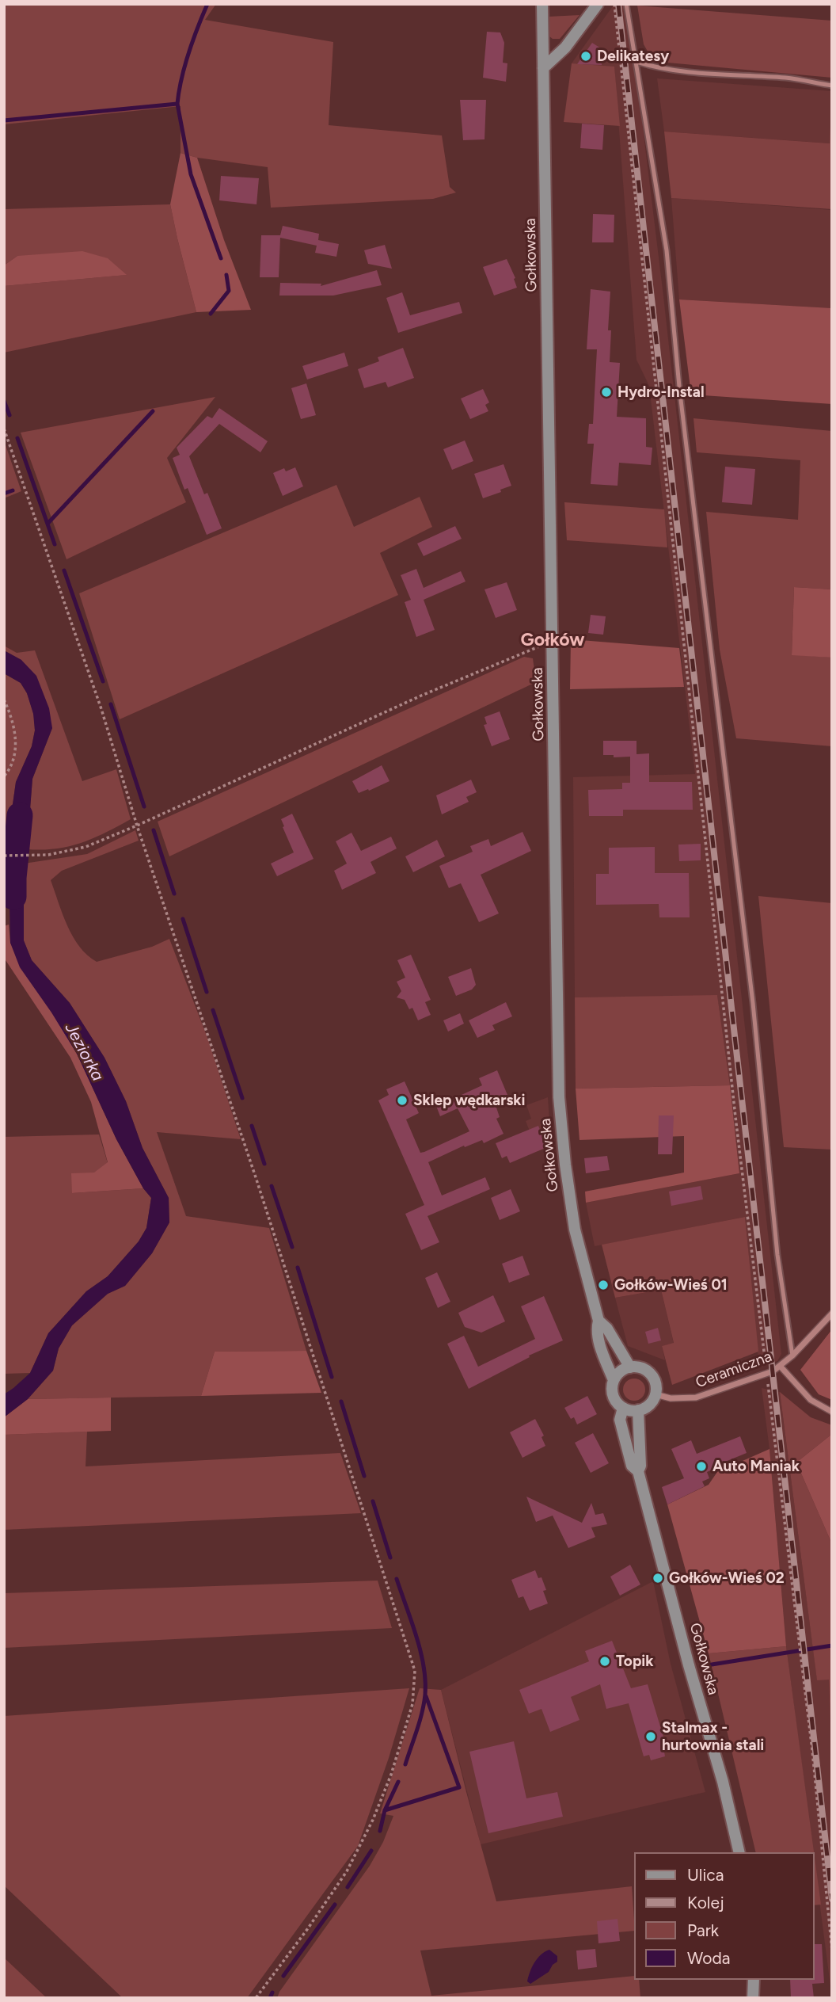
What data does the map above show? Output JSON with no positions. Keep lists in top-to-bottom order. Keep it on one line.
{"streets":{"street":["Gołkowska","Ceramiczna"]},"crossings":[["Gołkowska","Ceramiczna"]],"districts":["Gołków"],"water":["Jeziorka"],"places":["Delikatesy","Hydro-Instal","Sklep wędkarski","Gołków-Wieś 01","Auto Maniak","Gołków-Wieś 02","Topik","Stalmax - hurtownia stali"],"legend":["Ulica","Kolej","Park","Woda"]}
